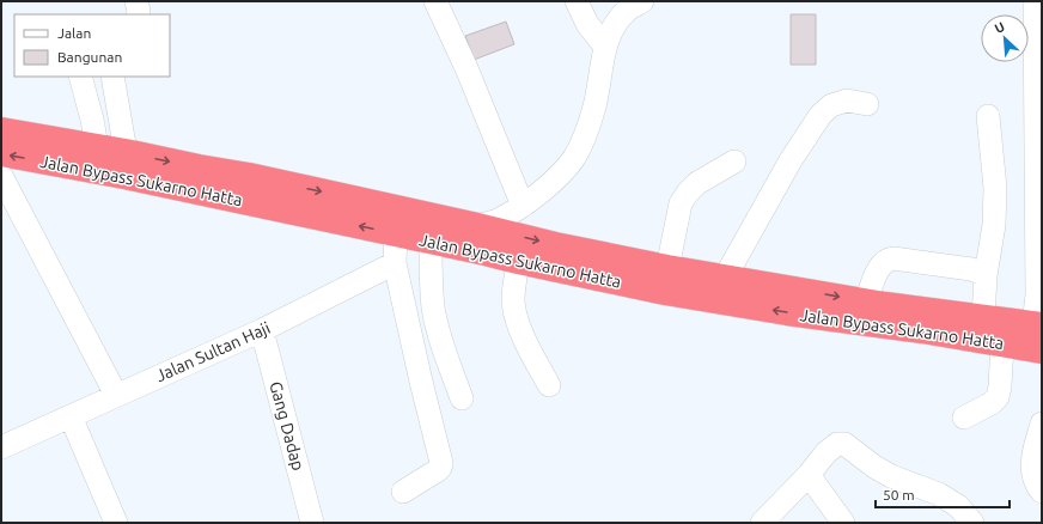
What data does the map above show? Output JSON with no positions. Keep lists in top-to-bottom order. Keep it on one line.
{"streets":{"highway":["Jalan Bypass Sukarno Hatta"],"street":["Jalan Sultan Haji","Gang Dadap"]},"crossings":[["Jalan Sultan Haji","Gang Dadap"]],"legend":["Jalan","Bangunan"],"scale_bar":"50 m","north":"top left"}
